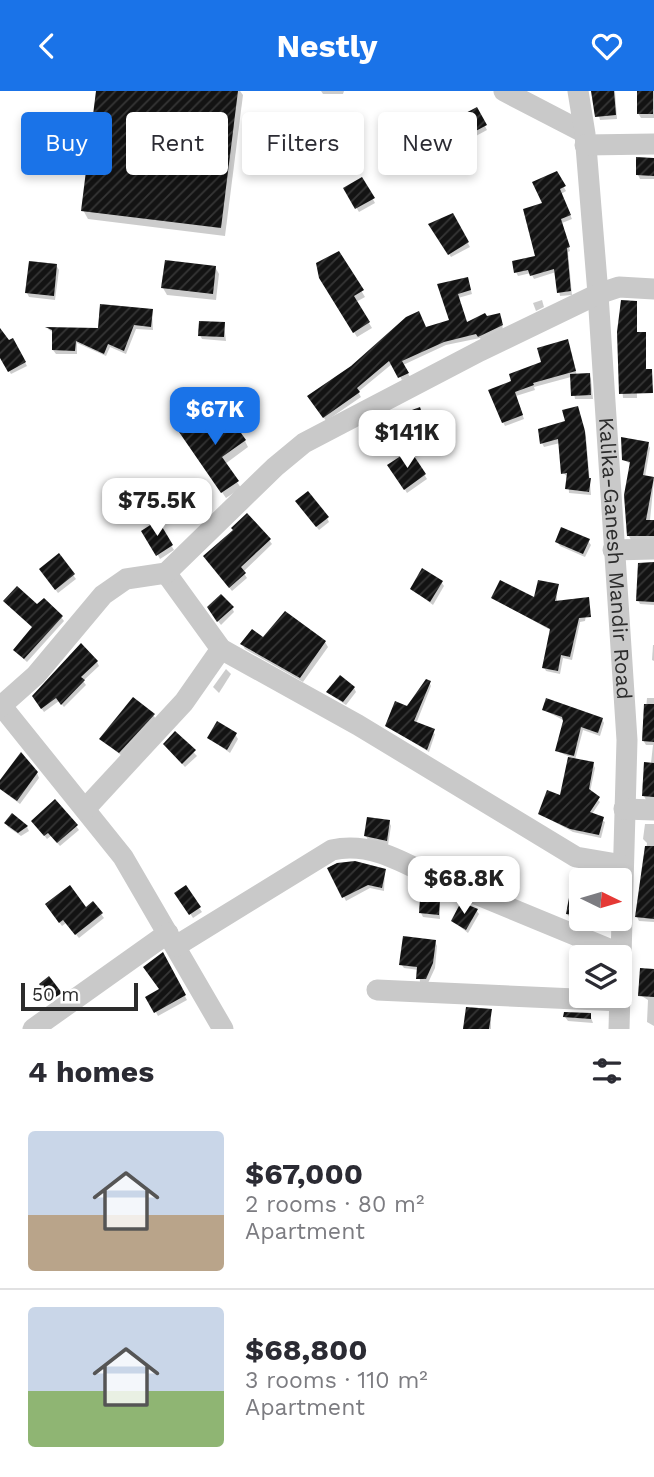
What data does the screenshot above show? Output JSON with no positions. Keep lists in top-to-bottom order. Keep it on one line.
{"streets":{"street":["Kalika-Ganesh Mandir Road"]},"scale_bar":"50 m","north":"right","page":{"header":"Nestly","chip":["Buy","Rent","Filters","New"],"price":["$67K","$141K","$75.5K","$68.8K"],"scale":"50 m","heading":"4 homes","list":[{"name":"$67,000","note":"2 rooms · 80 m² · Apartment"},{"name":"$68,800","note":"3 rooms · 110 m² · Apartment"}]}}
